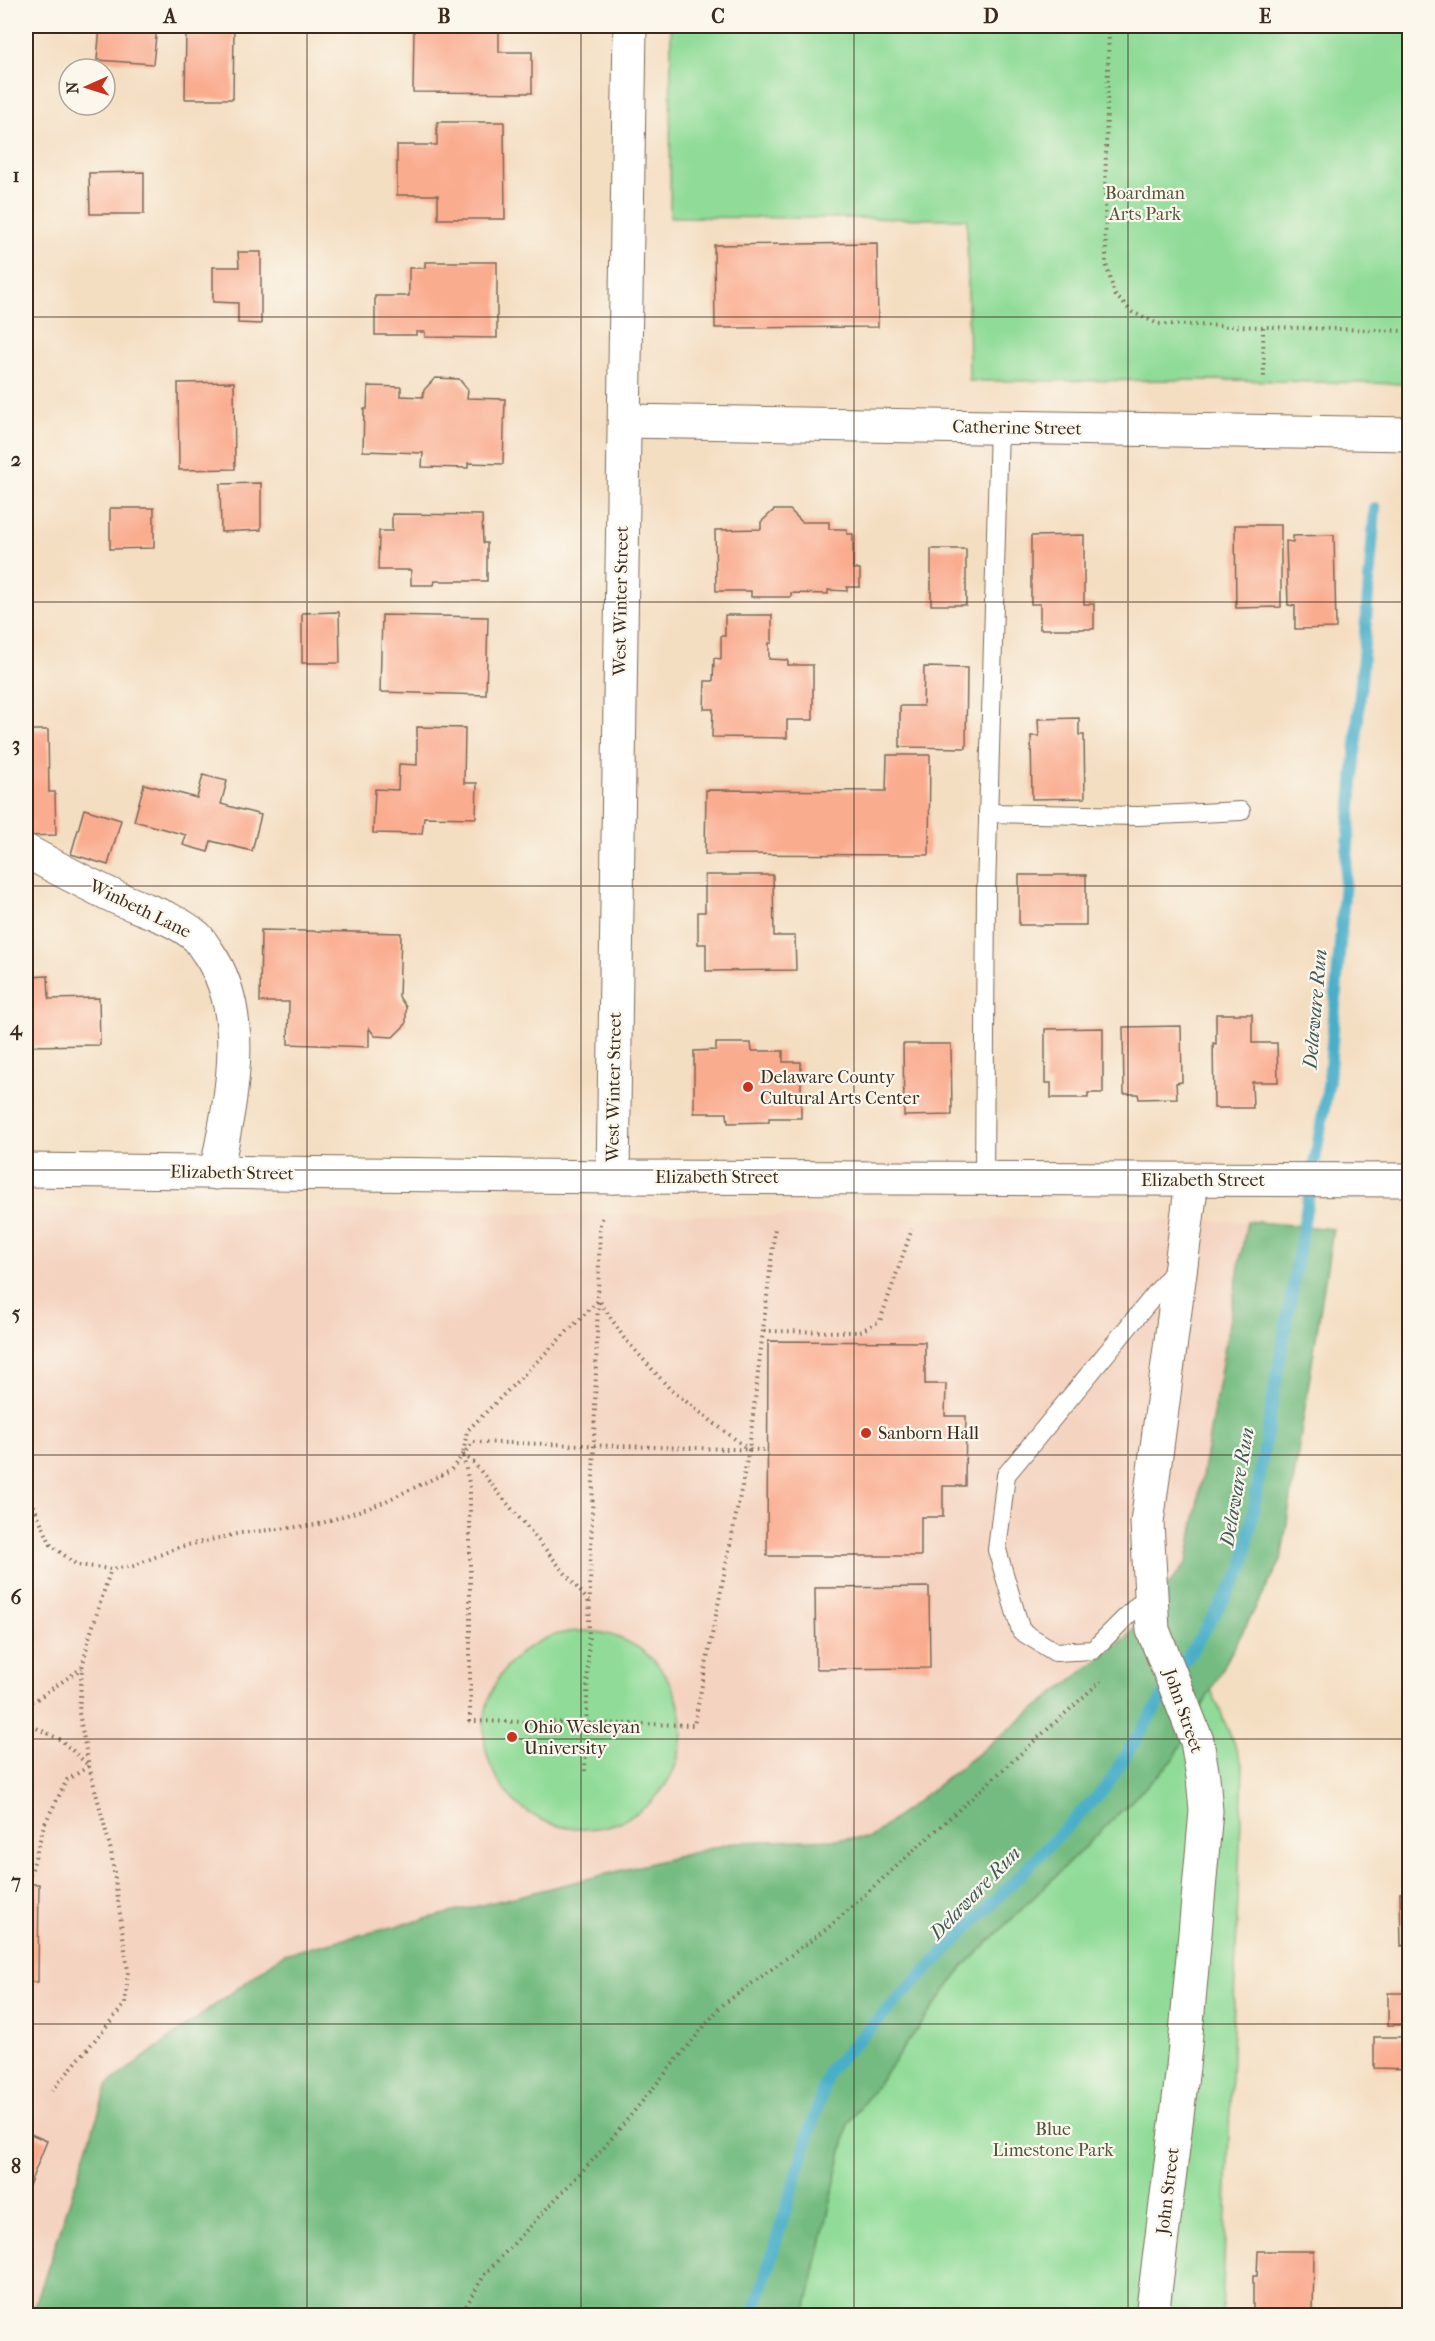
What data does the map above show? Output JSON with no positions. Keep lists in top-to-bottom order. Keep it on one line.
{"streets":{"street":["Catherine Street","West Winter Street","Winbeth Lane","Elizabeth Street","John Street"]},"crossings":[["Catherine Street","West Winter Street"],["West Winter Street","Elizabeth Street"],["Winbeth Lane","Elizabeth Street"],["Elizabeth Street","John Street"]],"water":["Delaware Run"],"parks":["Boardman Arts Park","Blue Limestone Park"],"places":["Delaware County Cultural Arts Center","Sanborn Hall","Ohio Wesleyan University"],"north":"left","grid":{"columns":["A","B","C","D","E"],"rows":["1","2","3","4","5","6","7","8"]}}
